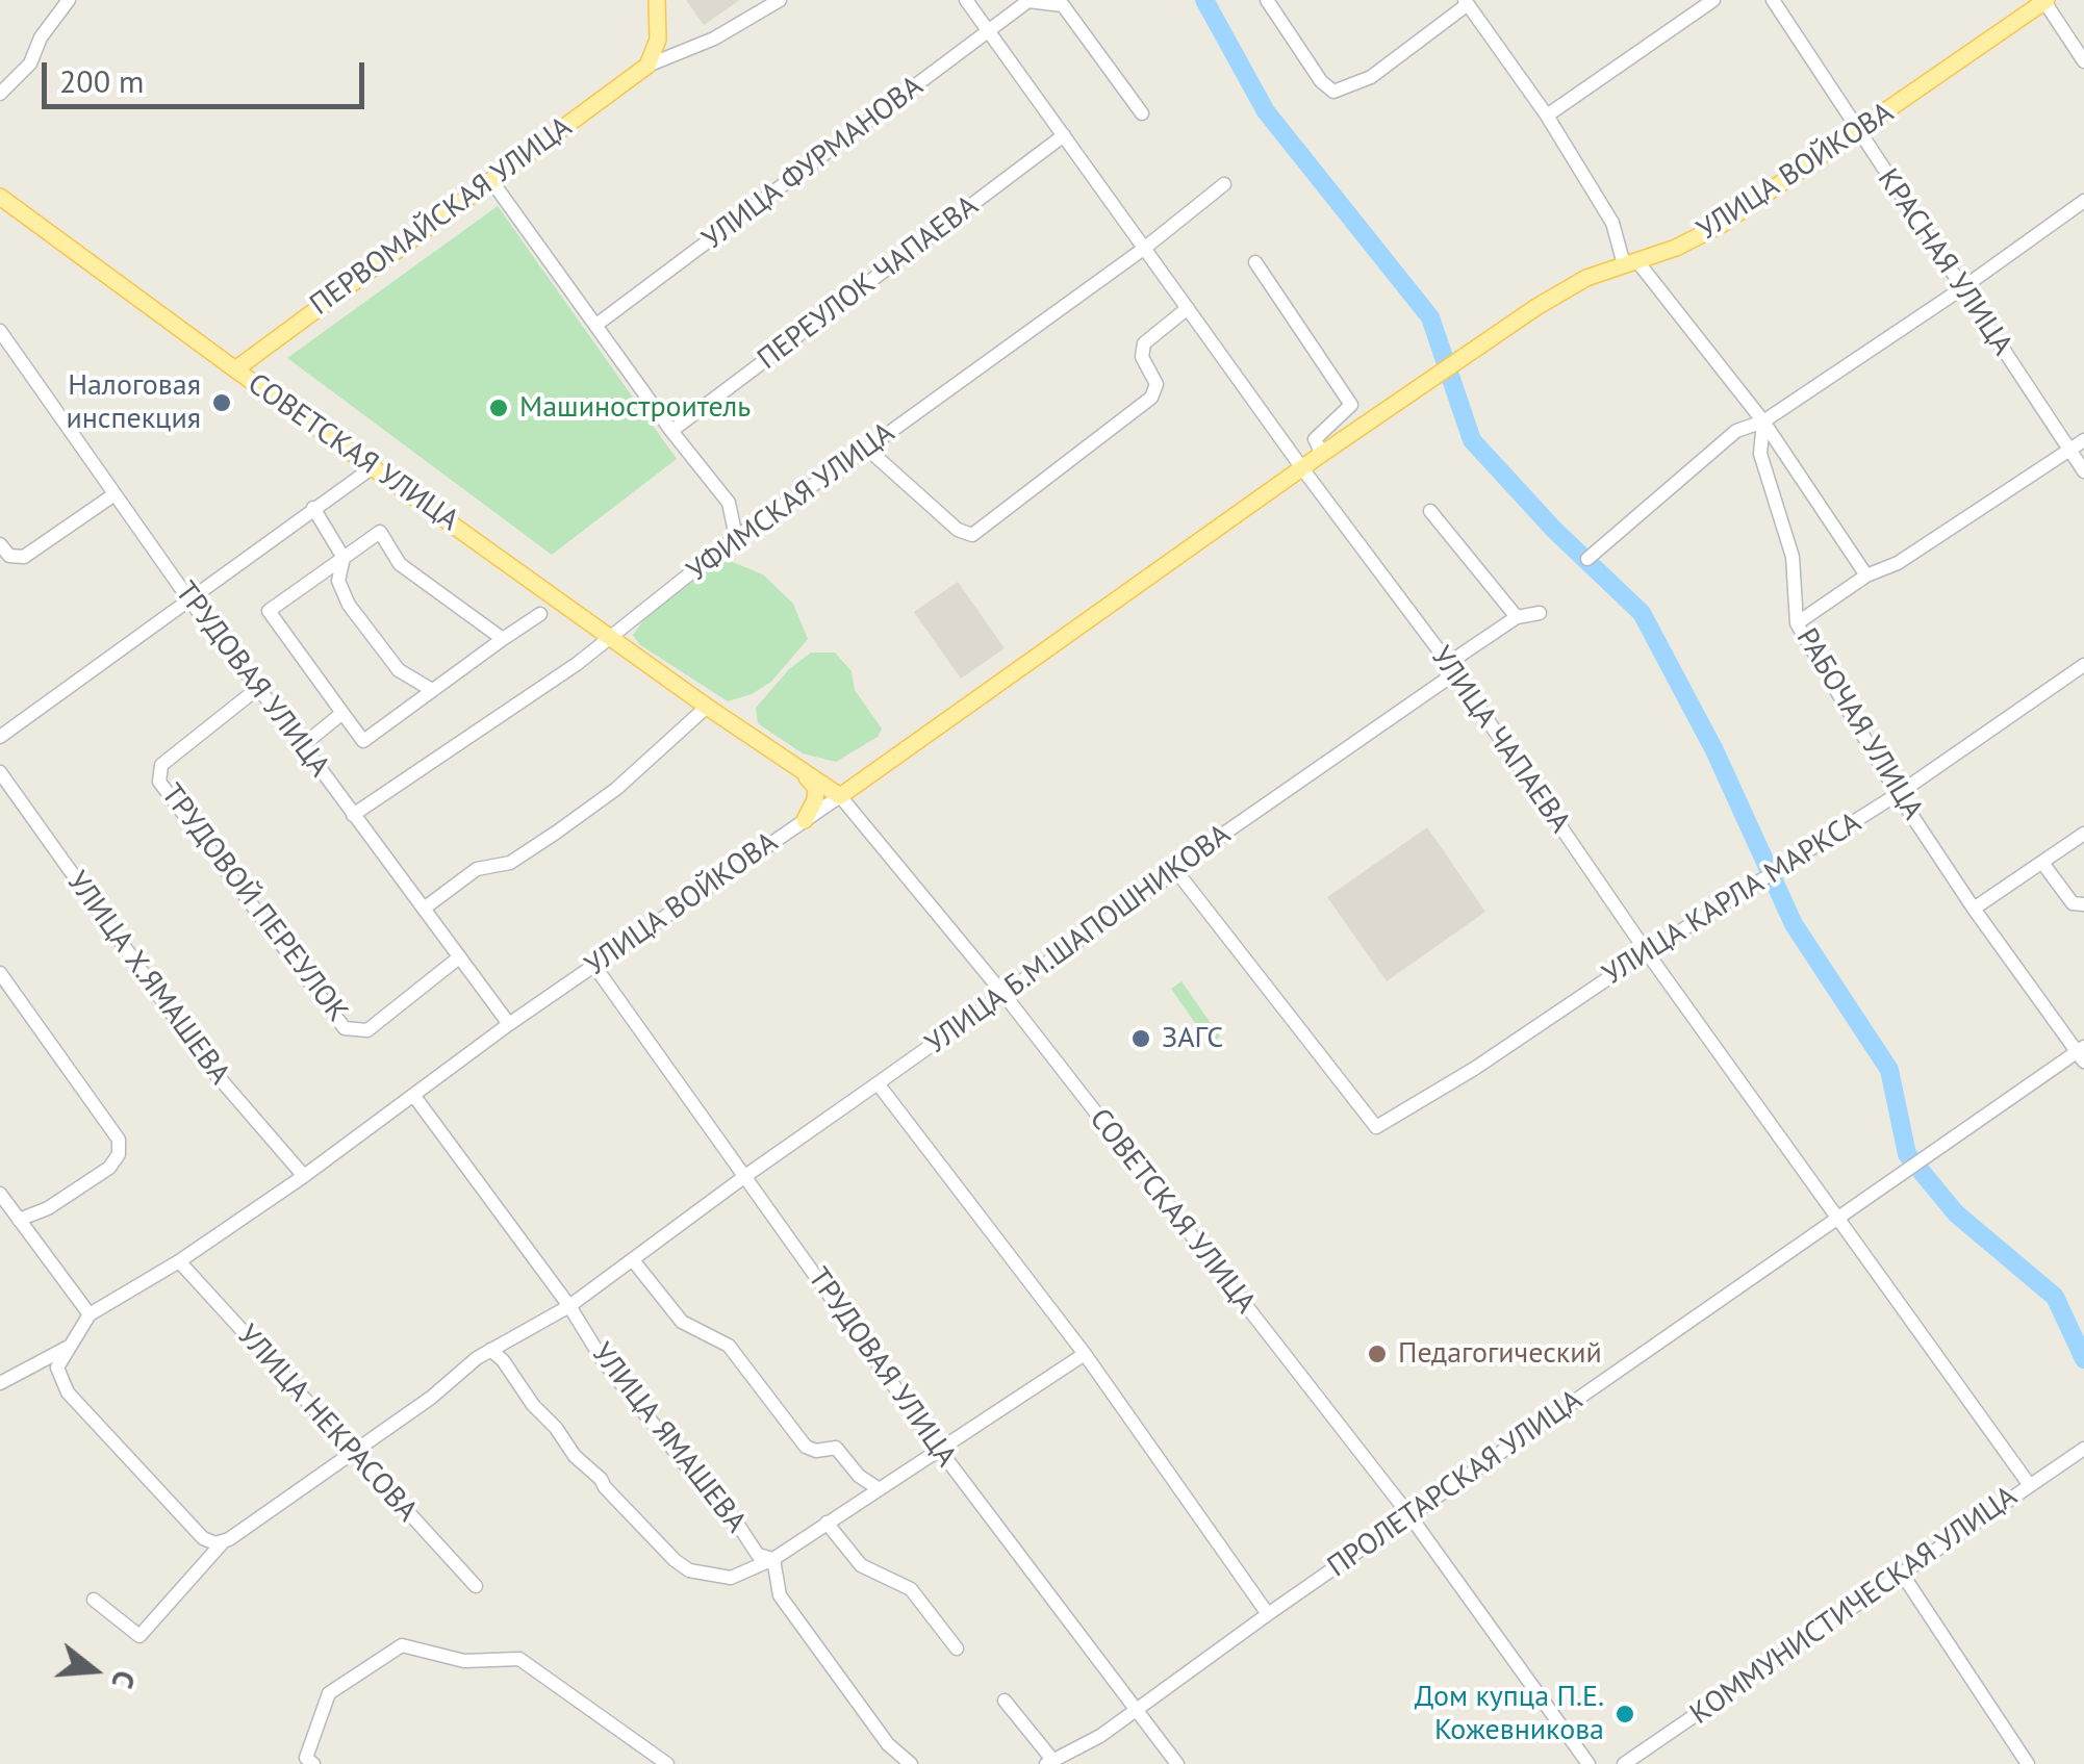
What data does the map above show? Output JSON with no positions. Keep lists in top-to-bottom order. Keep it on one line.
{"streets":{"main road":["УЛИЦА ВОЙКОВА","ПЕРВОМАЙСКАЯ УЛИЦА","СОВЕТСКАЯ УЛИЦА"],"street":["УЛИЦА ФУРМАНОВА","КРАСНАЯ УЛИЦА","ПЕРЕУЛОК ЧАПАЕВА","УФИМСКАЯ УЛИЦА","ТРУДОВАЯ УЛИЦА","РАБОЧАЯ УЛИЦА","УЛИЦА ЧАПАЕВА","УЛИЦА КАРЛА МАРКСА","ТРУДОВОЙ ПЕРЕУЛОК","УЛИЦА Б.М.ШАПОШНИКОВА","УЛИЦА Х.ЯМАШЕВА","УЛИЦА НЕКРАСОВА","УЛИЦА ЯМАШЕВА","ПРОЛЕТАРСКАЯ УЛИЦА","КОММУНИСТИЧЕСКАЯ УЛИЦА"]},"crossings":[["УЛИЦА ФУРМАНОВА","УЛИЦА ЧАПАЕВА"],["УЛИЦА ВОЙКОВА","КРАСНАЯ УЛИЦА"],["УЛИЦА ВОЙКОВА","СОВЕТСКАЯ УЛИЦА"],["УЛИЦА ВОЙКОВА","ТРУДОВАЯ УЛИЦА"],["УЛИЦА ВОЙКОВА","УЛИЦА ЧАПАЕВА"],["УЛИЦА ВОЙКОВА","УЛИЦА Б.М.ШАПОШНИКОВА"],["УЛИЦА ВОЙКОВА","УЛИЦА Х.ЯМАШЕВА"],["УЛИЦА ВОЙКОВА","УЛИЦА НЕКРАСОВА"],["ПЕРВОМАЙСКАЯ УЛИЦА","СОВЕТСКАЯ УЛИЦА"],["ПЕРЕУЛОК ЧАПАЕВА","УЛИЦА ЧАПАЕВА"],["СОВЕТСКАЯ УЛИЦА","УФИМСКАЯ УЛИЦА"],["СОВЕТСКАЯ УЛИЦА","УЛИЦА Б.М.ШАПОШНИКОВА"],["СОВЕТСКАЯ УЛИЦА","ПРОЛЕТАРСКАЯ УЛИЦА"],["УФИМСКАЯ УЛИЦА","ТРУДОВАЯ УЛИЦА"],["УФИМСКАЯ УЛИЦА","УЛИЦА ЧАПАЕВА"],["ТРУДОВАЯ УЛИЦА","ТРУДОВОЙ ПЕРЕУЛОК"],["ТРУДОВАЯ УЛИЦА","УЛИЦА Б.М.ШАПОШНИКОВА"],["ТРУДОВАЯ УЛИЦА","ПРОЛЕТАРСКАЯ УЛИЦА"],["РАБОЧАЯ УЛИЦА","УЛИЦА КАРЛА МАРКСА"],["РАБОЧАЯ УЛИЦА","ПРОЛЕТАРСКАЯ УЛИЦА"],["УЛИЦА ЧАПАЕВА","УЛИЦА КАРЛА МАРКСА"],["УЛИЦА ЧАПАЕВА","УЛИЦА Б.М.ШАПОШНИКОВА"],["УЛИЦА ЧАПАЕВА","ПРОЛЕТАРСКАЯ УЛИЦА"],["УЛИЦА ЧАПАЕВА","КОММУНИСТИЧЕСКАЯ УЛИЦА"],["УЛИЦА КАРЛА МАРКСА","УЛИЦА Б.М.ШАПОШНИКОВА"],["УЛИЦА Б.М.ШАПОШНИКОВА","УЛИЦА НЕКРАСОВА"],["УЛИЦА Б.М.ШАПОШНИКОВА","УЛИЦА ЯМАШЕВА"]],"places":["Налоговая инспекция","Машиностроитель","ЗАГС","Педагогический","Дом купца П.Е. Кожевникова"],"scale_bar":"200 m","north":"right"}
